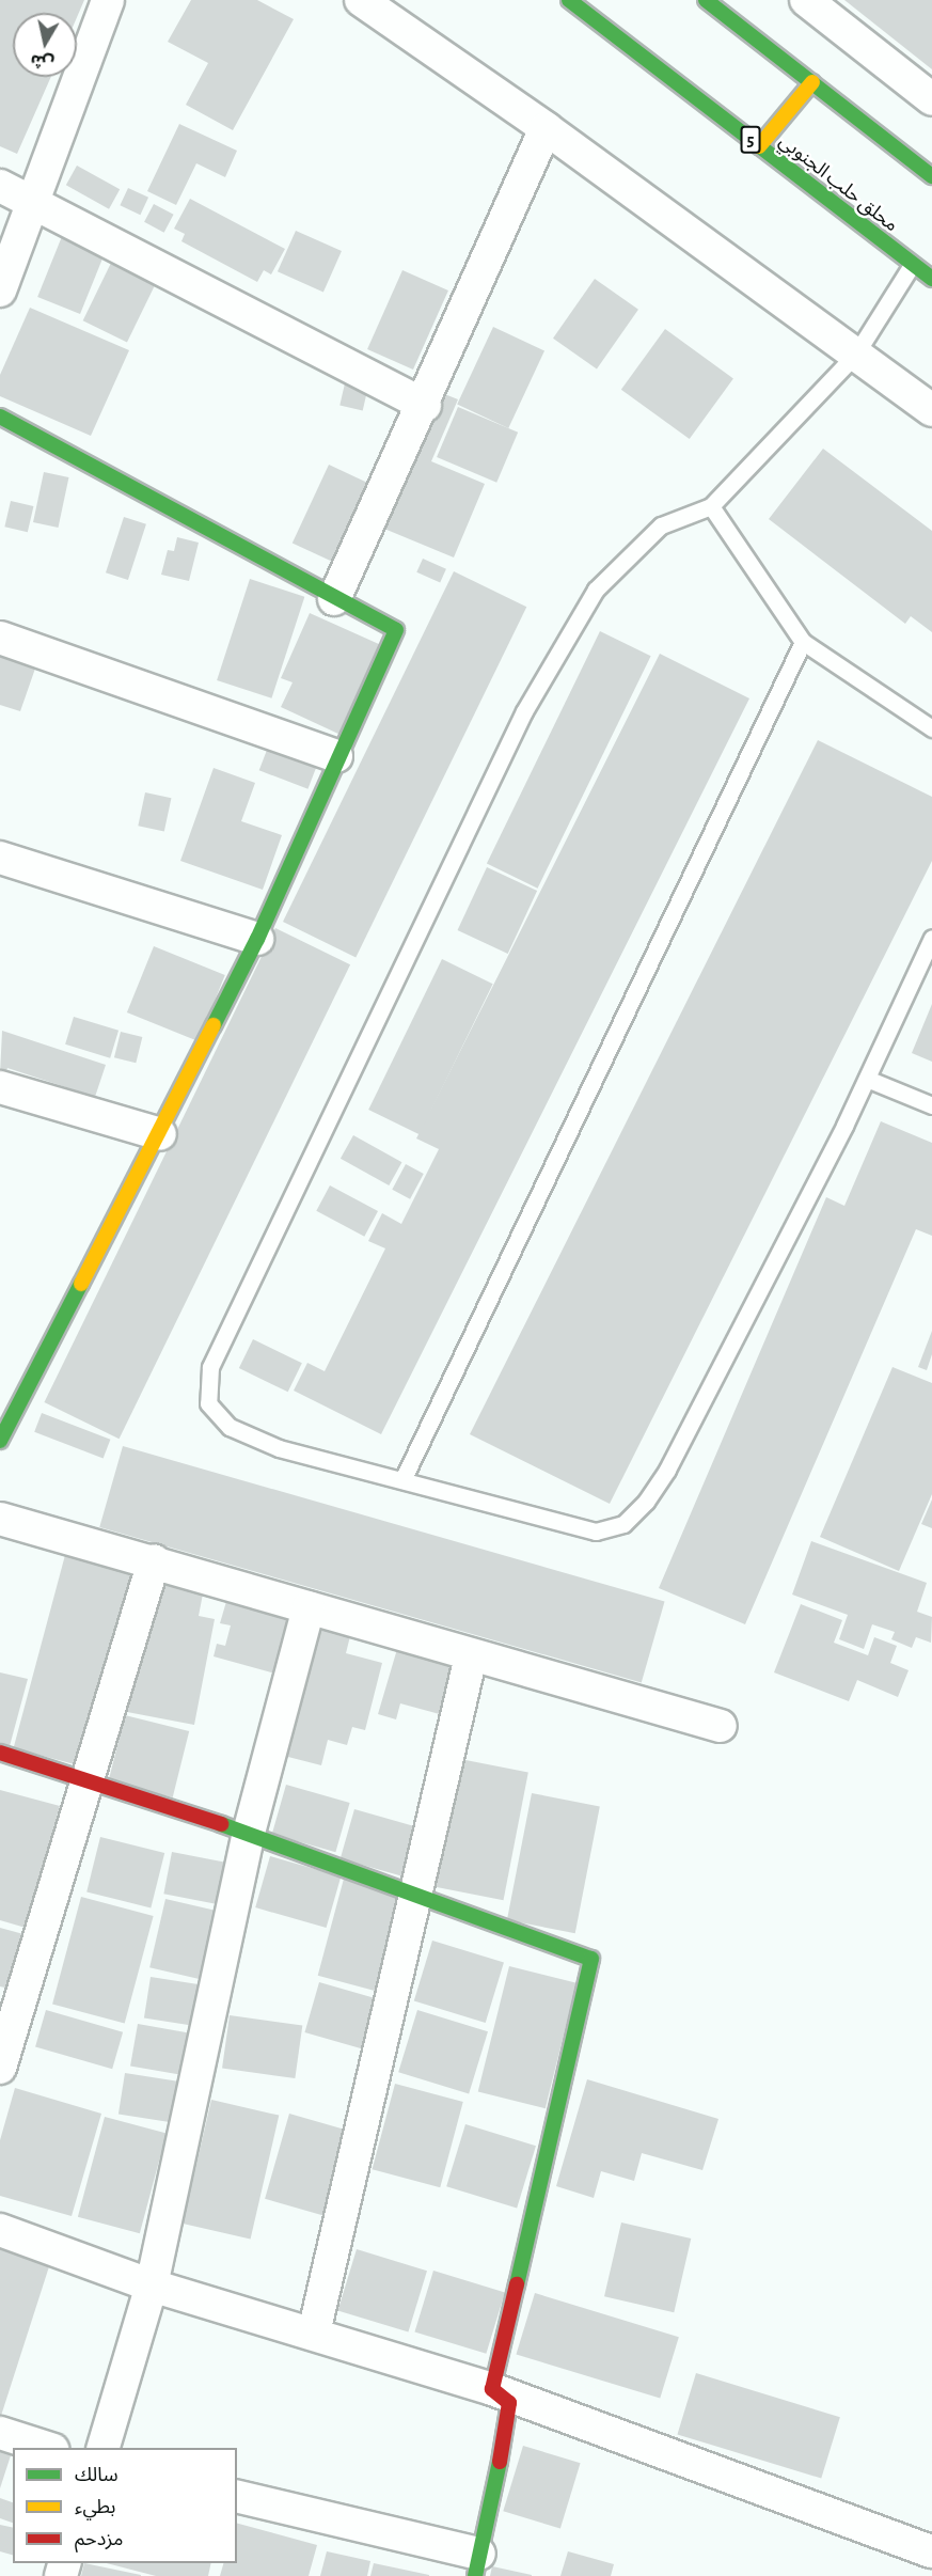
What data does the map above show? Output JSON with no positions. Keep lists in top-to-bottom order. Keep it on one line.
{"streets":{"main road":["5","محلق حلب الجنوبي"]},"legend":["سالك","بطيء","مزدحم"],"north":"bottom"}
